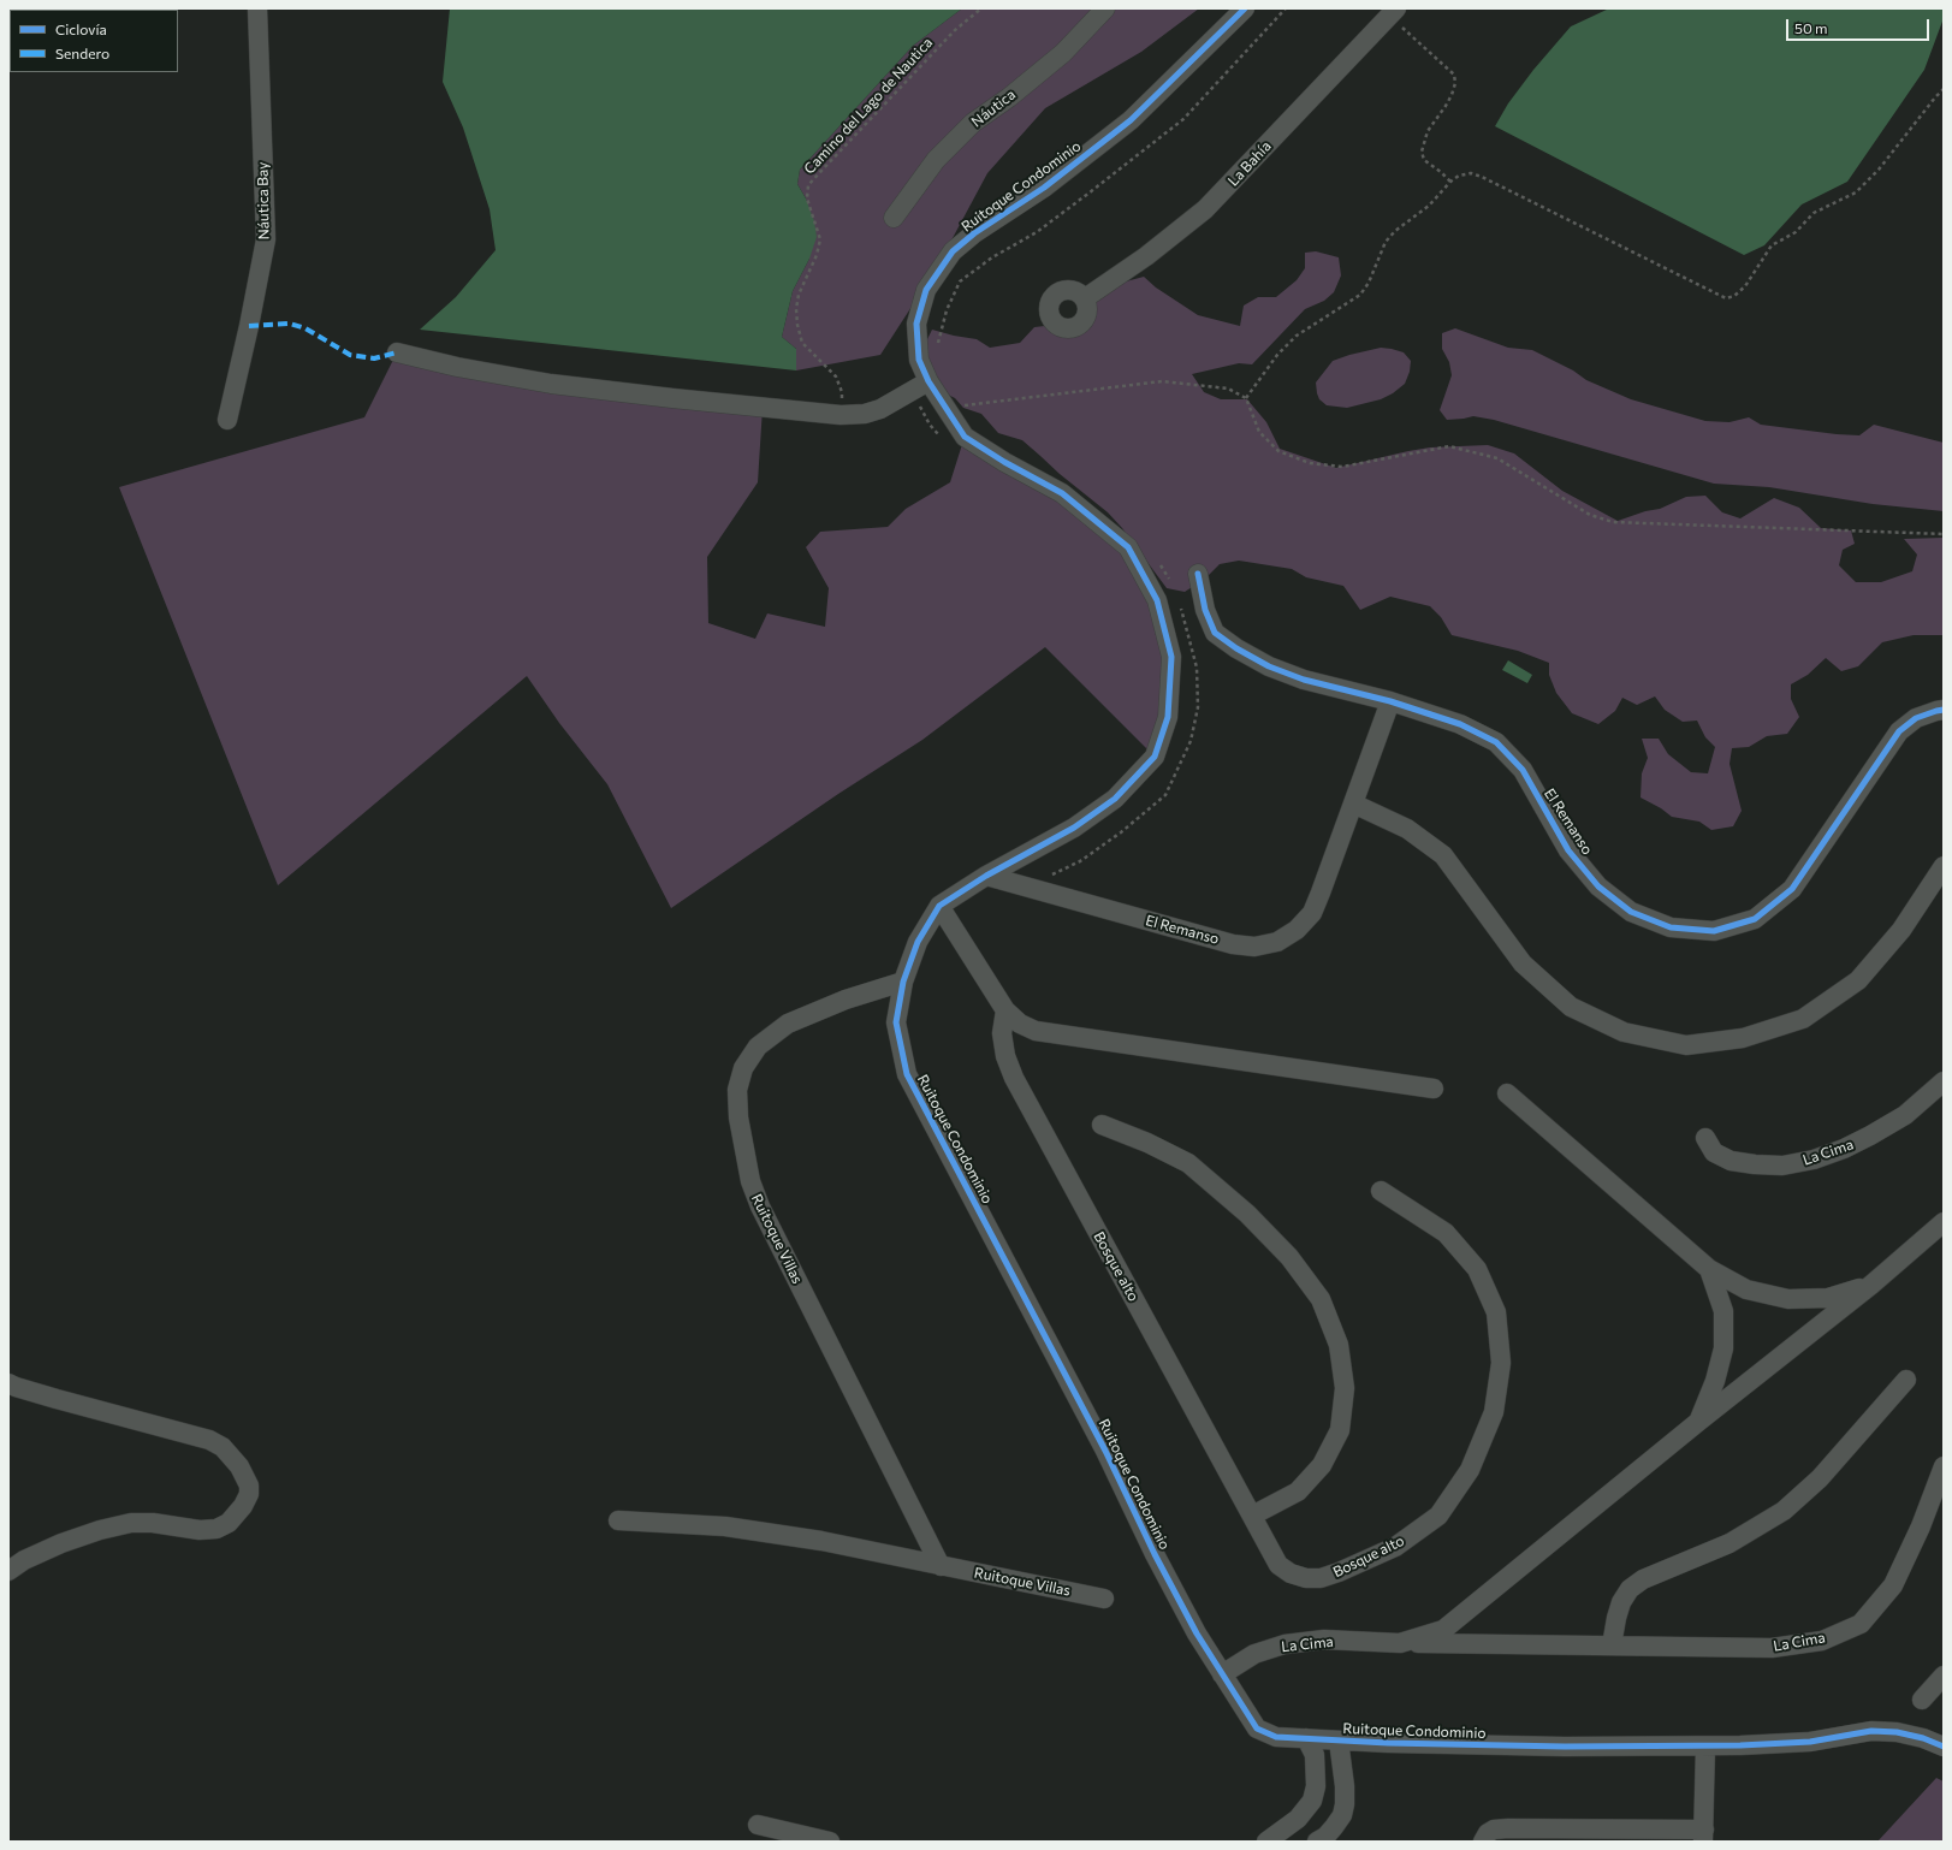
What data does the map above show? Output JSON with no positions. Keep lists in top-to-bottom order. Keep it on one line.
{"streets":{"street":["Náutica","La Bahía","Ruitoque Condominio","Náutica Bay","El Remanso","La Cima","Ruitoque Villas","Bosque alto"],"path":["Camino del Lago de Nautica"]},"crossings":[["Ruitoque Condominio","El Remanso"],["Ruitoque Condominio","La Cima"],["Ruitoque Condominio","Ruitoque Villas"]],"legend":["Ciclovía","Sendero"],"scale_bar":"50 m"}
